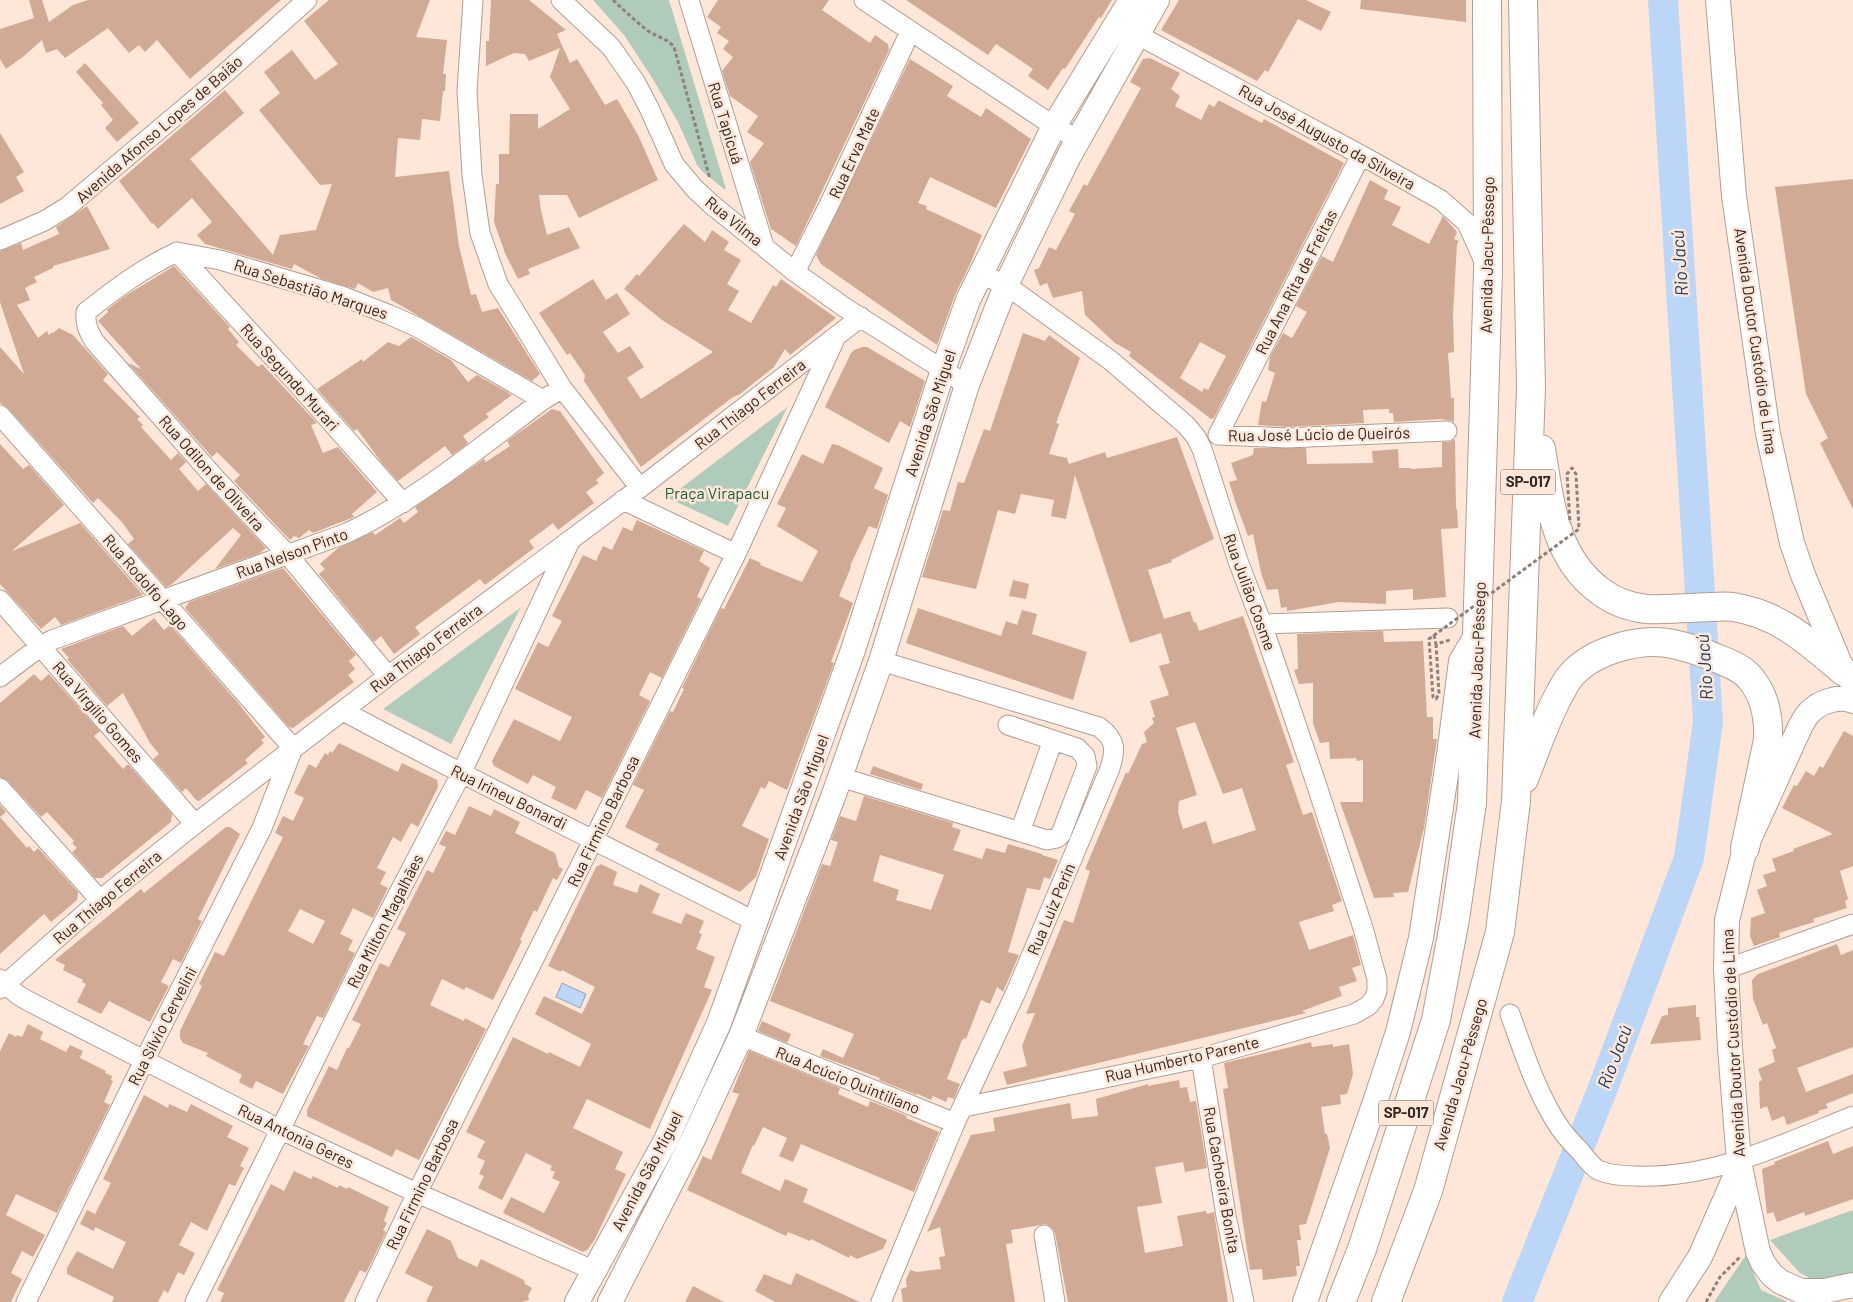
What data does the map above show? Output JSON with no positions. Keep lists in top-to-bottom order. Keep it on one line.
{"streets":{"highway":["Avenida Jacu-Pêssego","SP-017"],"main road":["Avenida Doutor Custódio de Lima","Avenida São Miguel"],"street":["Rua Tapicuá","Avenida Afonso Lopes de Baião","Rua José Augusto da Silveira","Rua Erva Mate","Rua Vilma","Rua Ana Rita de Freitas","Rua Sebastião Marques","Rua Segundo Murari","Rua Thiago Ferreira","Rua José Lúcio de Queirós","Rua Odilon de Oliveira","Rua Nelson Pinto","Rua Rodolfo Lago","Rua Julião Cosme","Rua Virgílio Gomes","Rua Irineu Bonardi","Rua Firmino Barbosa","Rua Luiz Perin","Rua Milton Magalhães","Rua Sílvio Cervelini","Rua Humberto Parente","Rua Acúcio Quintiliano","Rua Antonia Geres","Rua Cachoeira Bonita"]},"crossings":[["Rua Tapicuá","Rua Vilma"],["Rua José Augusto da Silveira","Avenida Jacu-Pêssego"],["Rua José Augusto da Silveira","Rua Ana Rita de Freitas"],["Rua José Augusto da Silveira","Avenida São Miguel"],["Rua Erva Mate","Rua Vilma"],["Rua Vilma","Rua Thiago Ferreira"],["Rua Vilma","Avenida São Miguel"],["Rua Ana Rita de Freitas","Rua José Lúcio de Queirós"],["Rua Sebastião Marques","Rua Segundo Murari"],["Rua Sebastião Marques","Rua Odilon de Oliveira"],["Rua Sebastião Marques","Rua Nelson Pinto"],["Rua Segundo Murari","Rua Odilon de Oliveira"],["Rua Segundo Murari","Rua Nelson Pinto"],["Rua Thiago Ferreira","Rua Odilon de Oliveira"],["Rua Thiago Ferreira","Rua Rodolfo Lago"],["Rua Thiago Ferreira","Rua Virgílio Gomes"],["Rua Thiago Ferreira","Rua Irineu Bonardi"],["Rua Thiago Ferreira","Rua Firmino Barbosa"],["Rua Thiago Ferreira","Rua Milton Magalhães"],["Rua Thiago Ferreira","Rua Sílvio Cervelini"],["Rua Thiago Ferreira","Rua Antonia Geres"],["Avenida São Miguel","Rua Julião Cosme"],["Avenida São Miguel","Rua Irineu Bonardi"],["Avenida São Miguel","Rua Luiz Perin"],["Avenida São Miguel","Rua Acúcio Quintiliano"],["Avenida São Miguel","Rua Antonia Geres"],["Rua Odilon de Oliveira","Rua Nelson Pinto"],["Rua Nelson Pinto","Rua Rodolfo Lago"],["Rua Nelson Pinto","Rua Virgílio Gomes"],["Rua Rodolfo Lago","Rua Sílvio Cervelini"],["Rua Julião Cosme","Rua Humberto Parente"],["Rua Irineu Bonardi","Rua Firmino Barbosa"],["Rua Irineu Bonardi","Rua Milton Magalhães"],["Rua Firmino Barbosa","Rua Antonia Geres"],["Rua Luiz Perin","Rua Humberto Parente"],["Rua Luiz Perin","Rua Acúcio Quintiliano"],["Rua Milton Magalhães","Rua Antonia Geres"],["Rua Sílvio Cervelini","Rua Antonia Geres"],["Rua Humberto Parente","Rua Acúcio Quintiliano"],["Rua Humberto Parente","Rua Cachoeira Bonita"]],"water":["Rio Jacú"],"parks":["Praça Virapacu"]}
